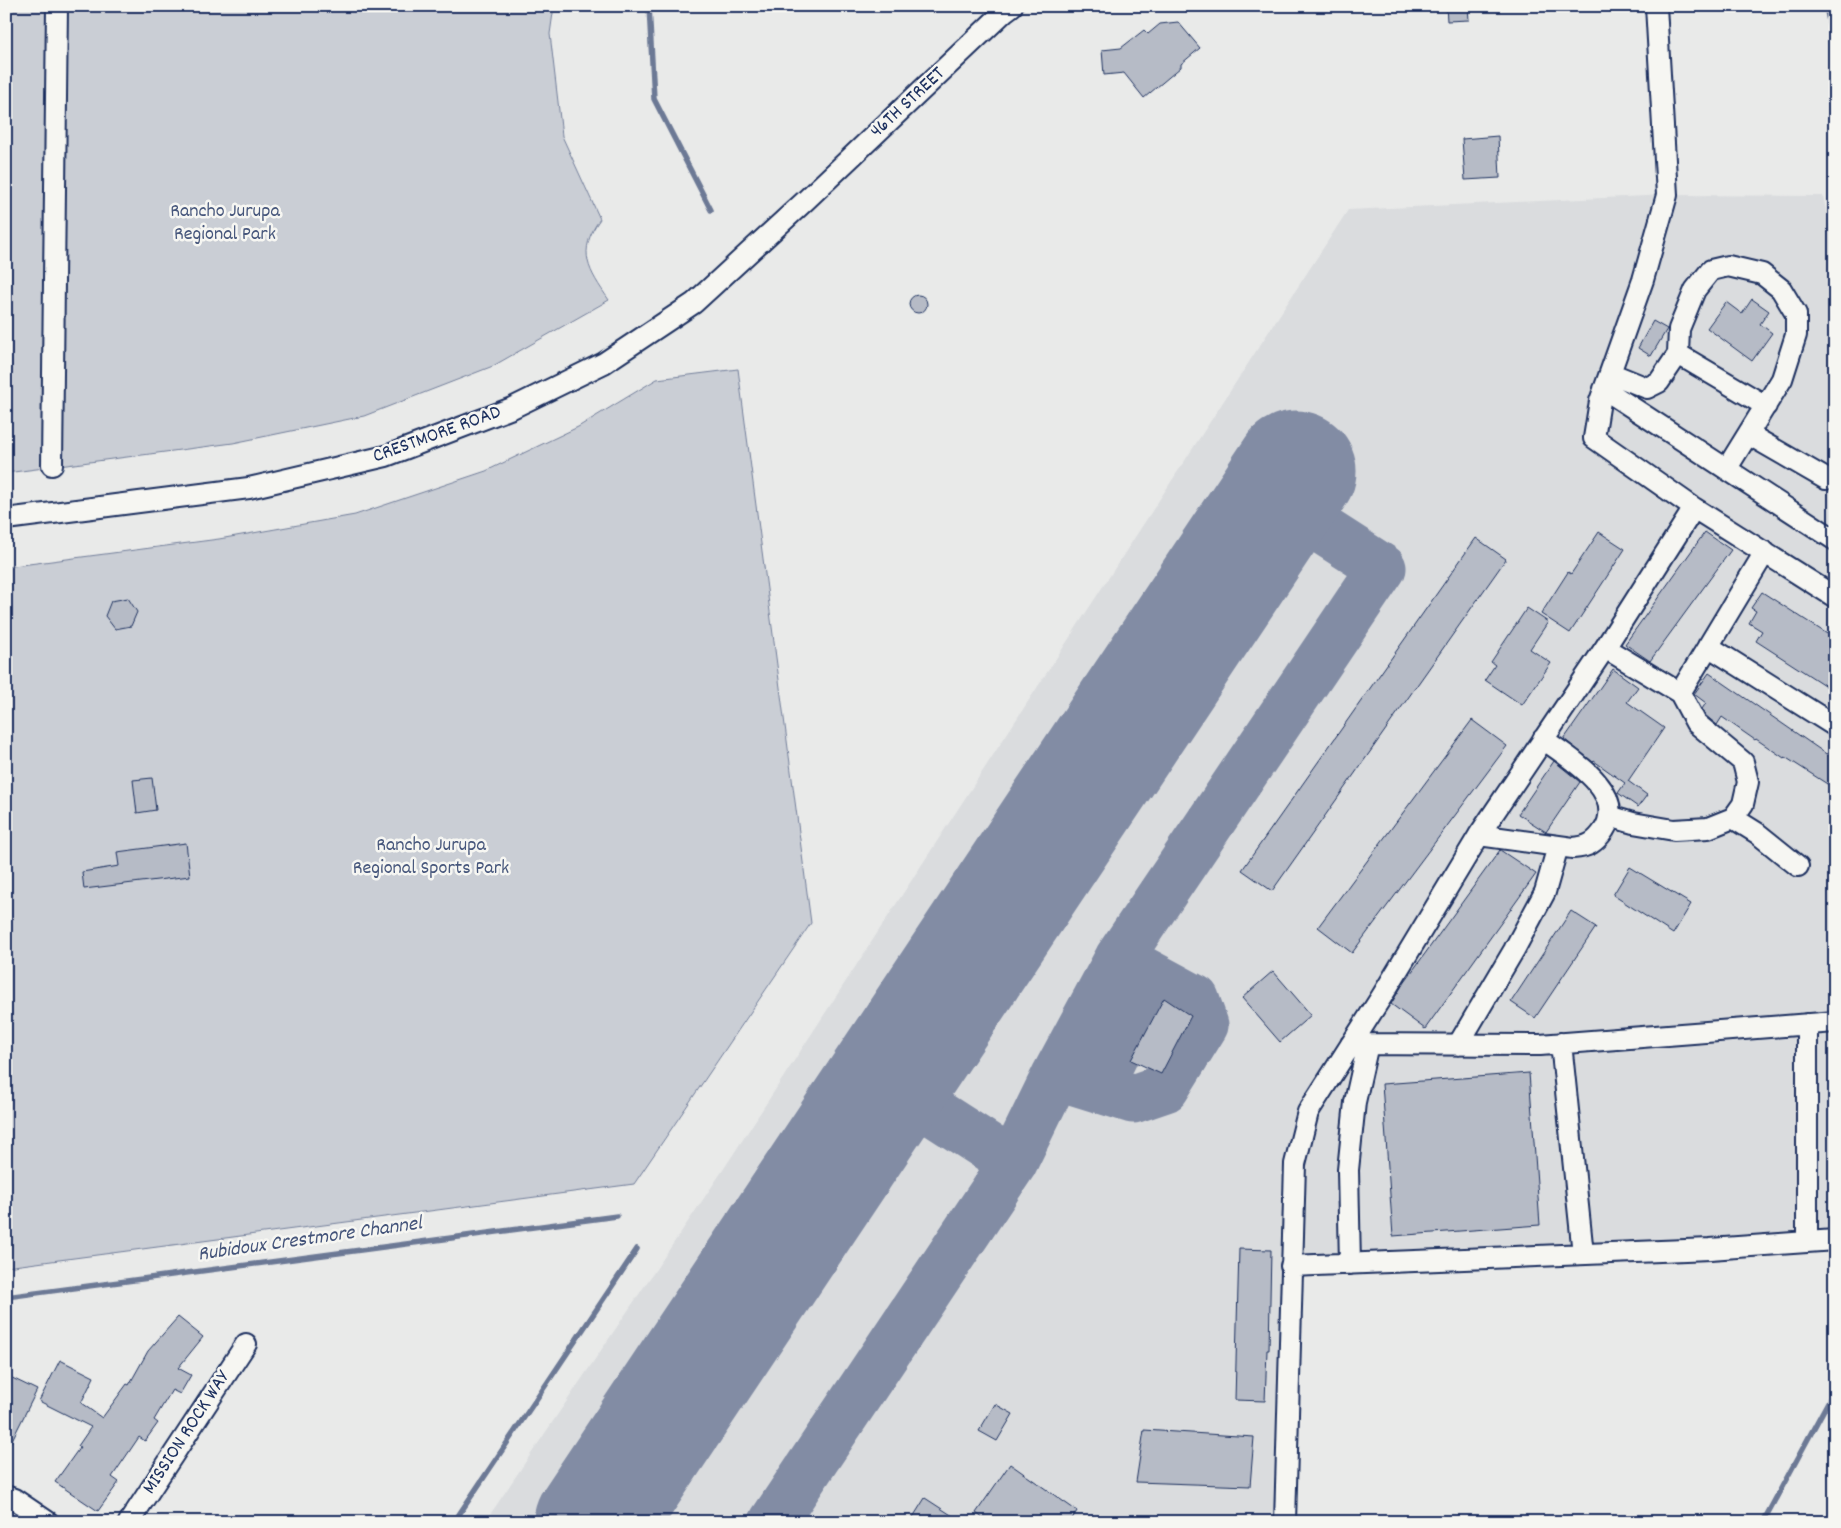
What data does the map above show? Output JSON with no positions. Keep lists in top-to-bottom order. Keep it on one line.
{"streets":{"street":["46TH STREET","CRESTMORE ROAD","MISSION ROCK WAY"]},"crossings":[["46TH STREET","CRESTMORE ROAD"]],"water":["Rubidoux Crestmore Channel"],"parks":["Rancho Jurupa Regional Park","Rancho Jurupa Regional Sports Park"]}
